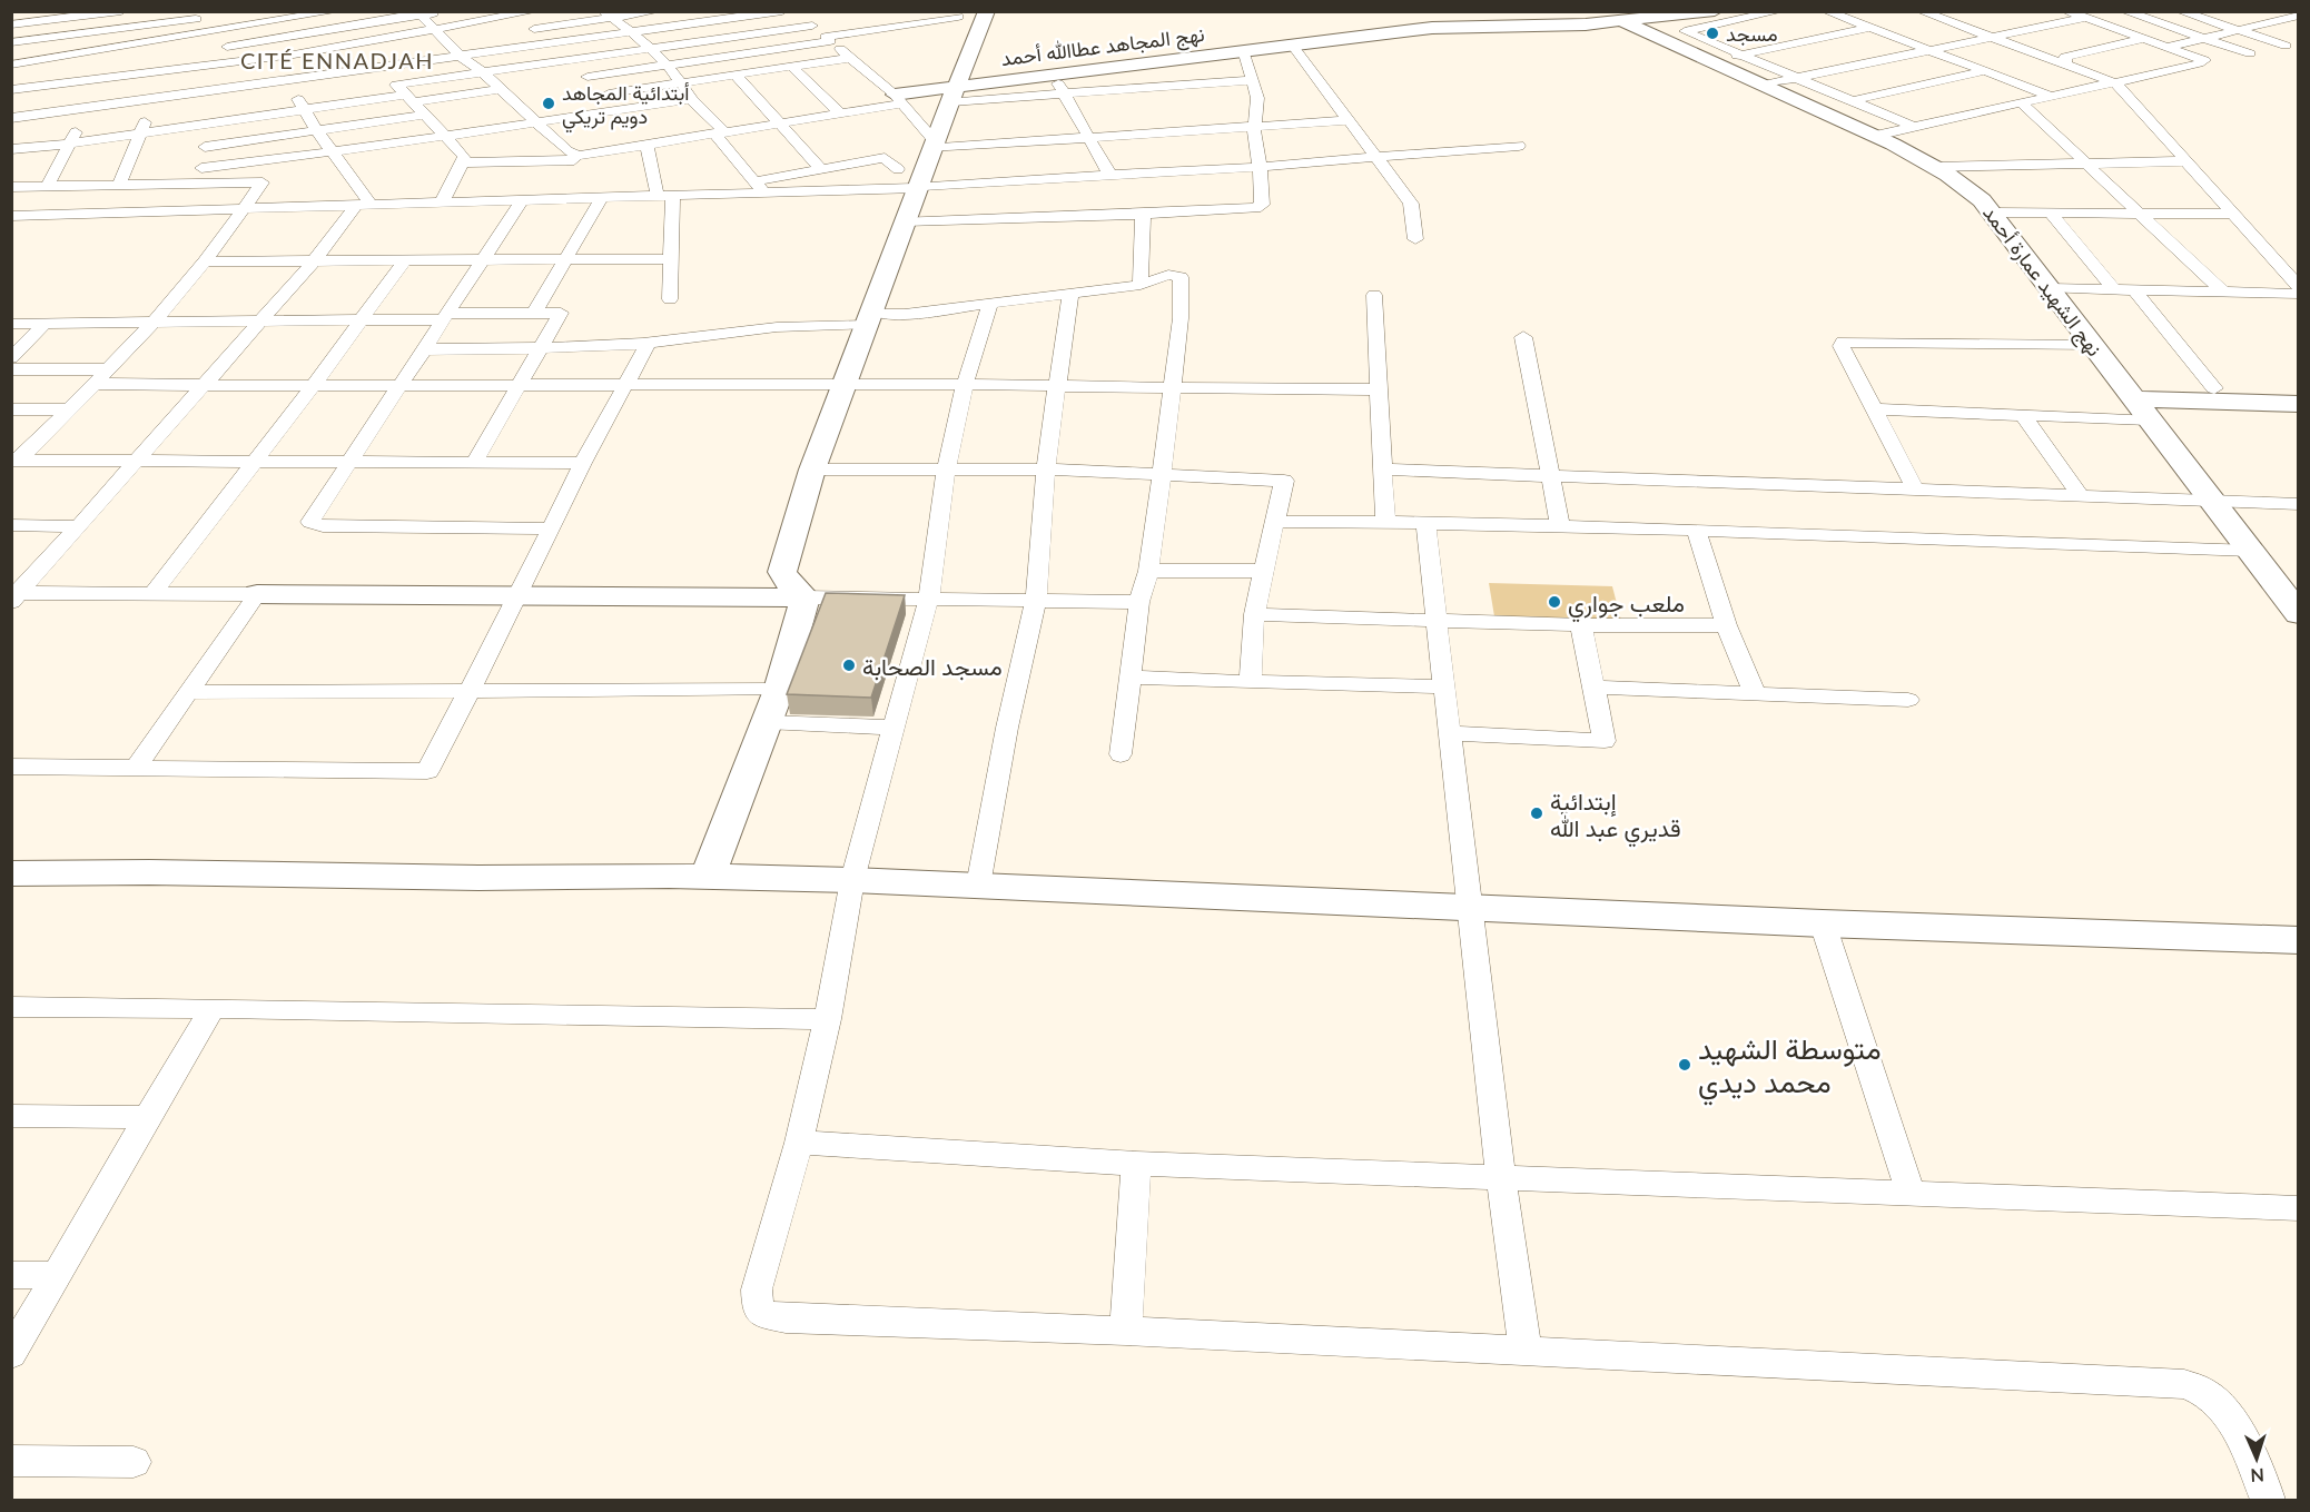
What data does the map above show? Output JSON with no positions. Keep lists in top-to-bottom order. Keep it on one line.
{"streets":{"street":["نهج المجاهد عطاالله أحمد","نهج الشهيد عمارة أحمد"]},"crossings":[["نهج المجاهد عطاالله أحمد","نهج الشهيد عمارة أحمد"]],"districts":["CITÉ ENNADJAH"],"places":["مسجد","أبتدائية المجاهد دويم تريكي","ملعب جواري","مسجد الصحابة","إبتدائية قديري عبد الله","متوسطة الشهيد محمد ديدي"],"north":"bottom"}
